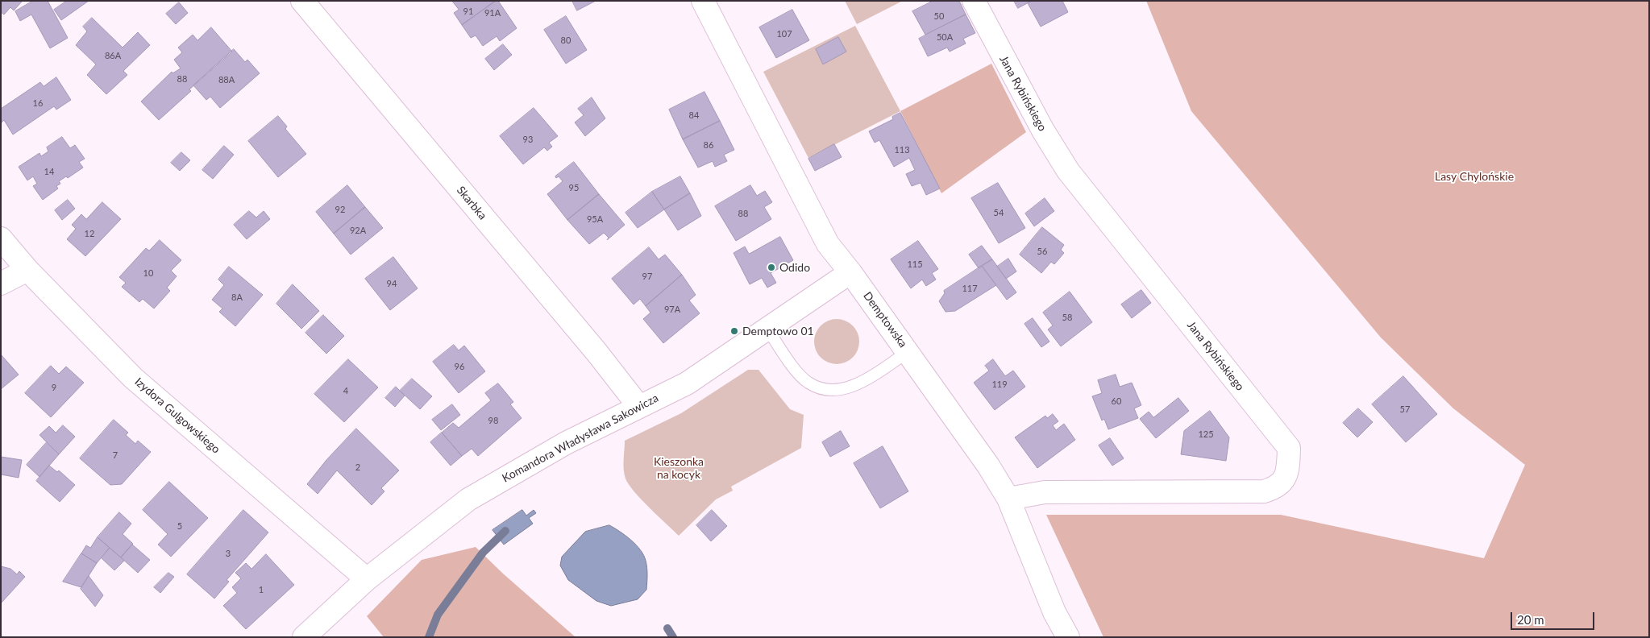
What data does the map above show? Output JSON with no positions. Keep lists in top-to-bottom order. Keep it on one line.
{"streets":{"street":["Jana Rybińskiego","Skarbka","Demptowska","Izydora Gulgowskiego","Komandora Władysława Sakowicza"]},"crossings":[["Jana Rybińskiego","Demptowska"],["Skarbka","Komandora Władysława Sakowicza"],["Demptowska","Komandora Władysława Sakowicza"],["Izydora Gulgowskiego","Komandora Władysława Sakowicza"]],"parks":["Lasy Chylońskie","Kieszonka na kocyk"],"places":["Odido","Demptowo 01"],"house_numbers":["91","91A","50","107","50A","80","86A","88","88A","16","84","93","86","113","14","95","92","54","88","95A","92A","12","56","115","10","97","94","117","8A","97A","58","96","119","9","4","60","57","98","125","7","2","5","3","1"],"scale_bar":"20 m"}
